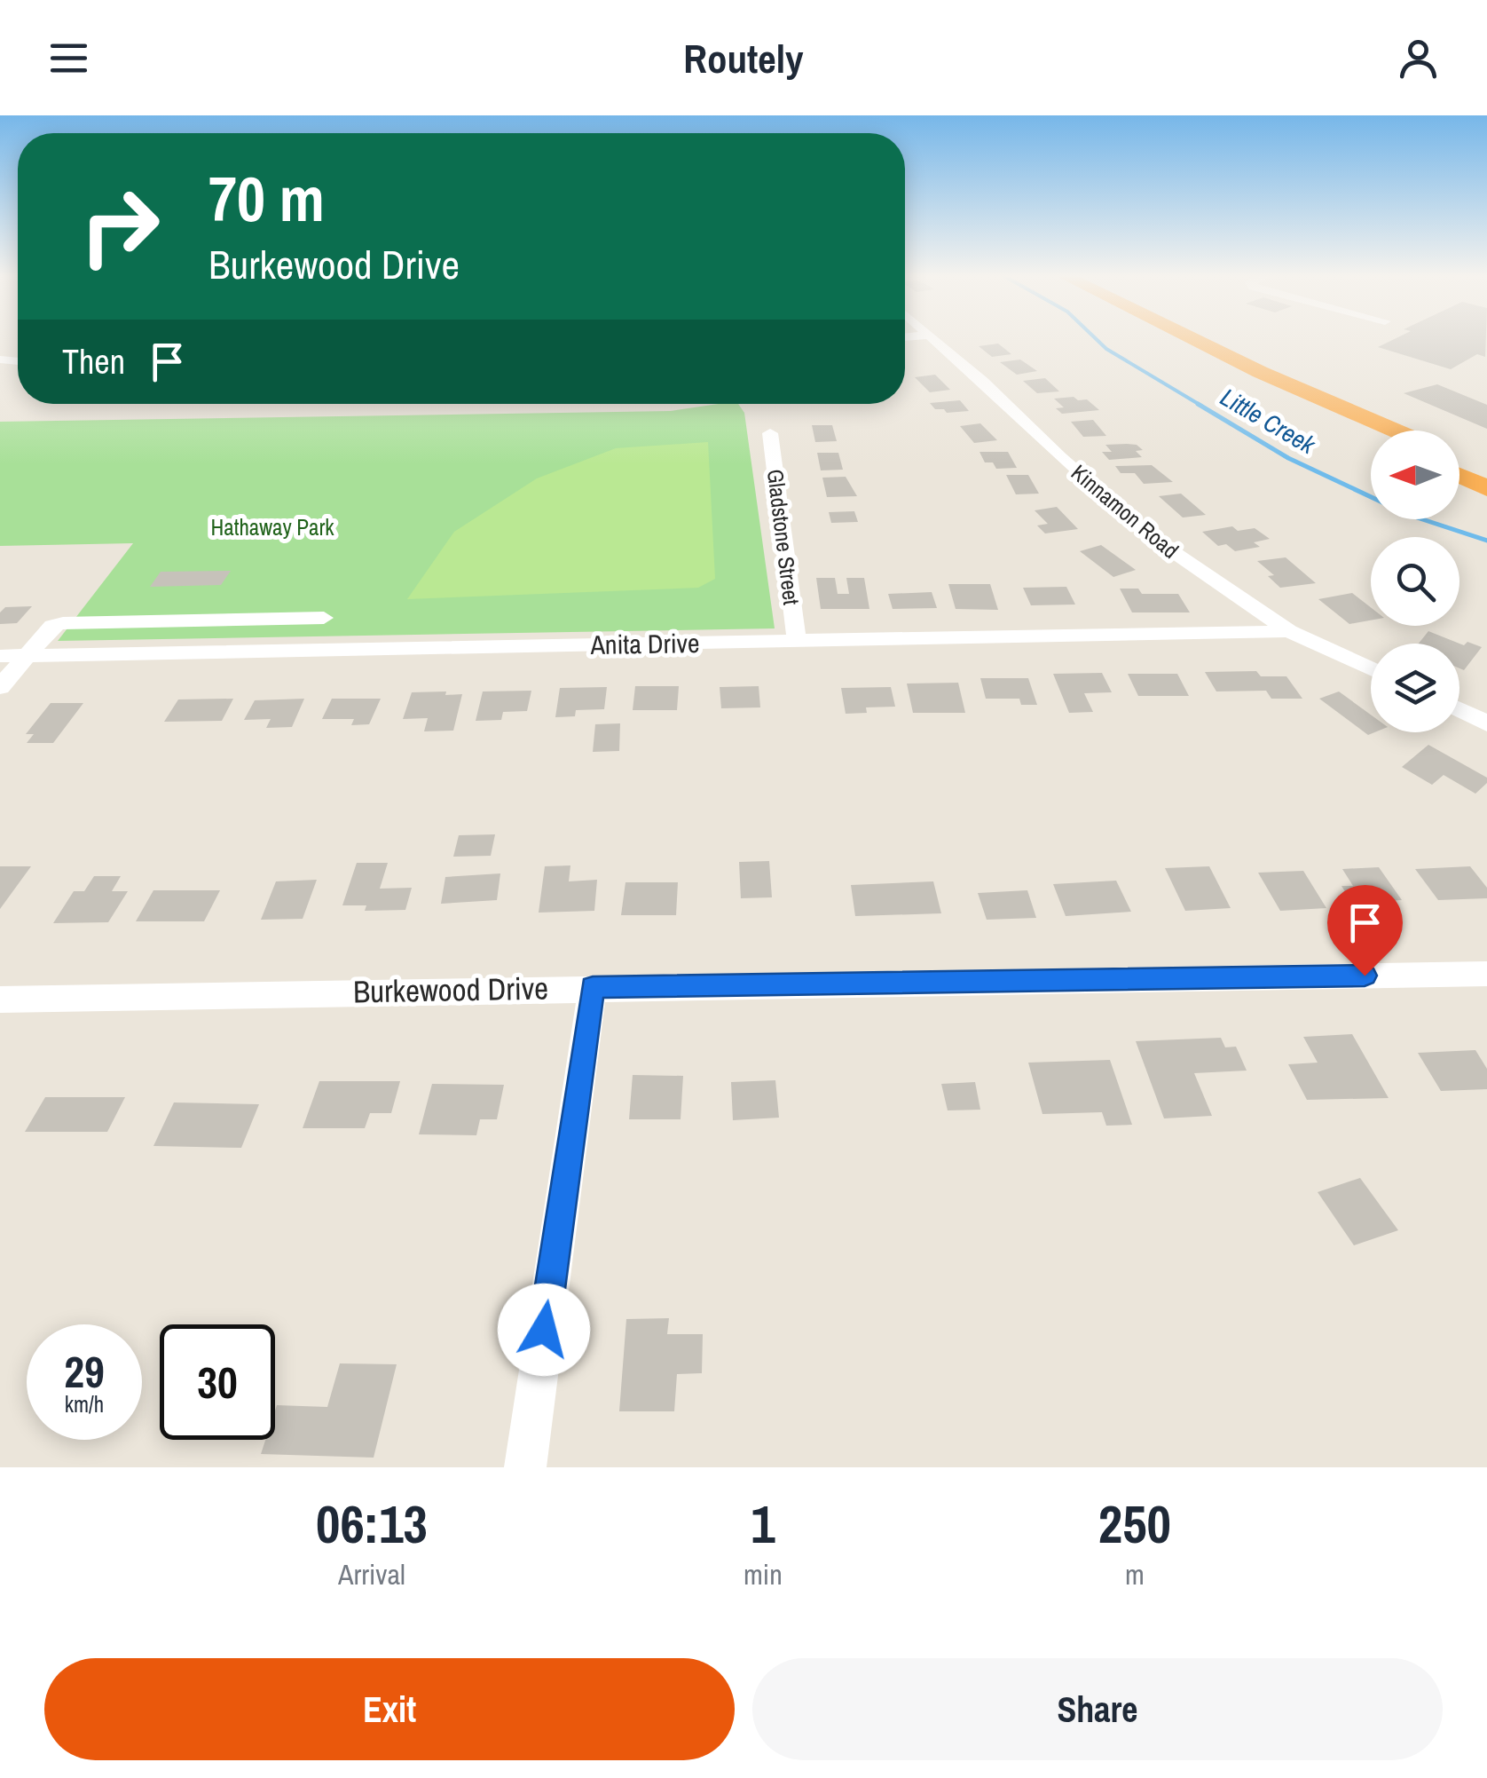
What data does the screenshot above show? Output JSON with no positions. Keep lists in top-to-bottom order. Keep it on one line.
{"streets":{"street":["Kinnamon Road","Gladstone Street","Anita Drive","Burkewood Drive"]},"crossings":[["Kinnamon Road","Anita Drive"],["Gladstone Street","Anita Drive"]],"water":["Little Creek"],"parks":["Hathaway Park"],"north":"left","page":{"header":"Routely","turn":["70 m","Burkewood Drive"],"then":"Then","speed":"29 km/h","limit":"30","eta":["06:13","Arrival","1","min","250","m"],"buttons":["Exit","Share"]}}
